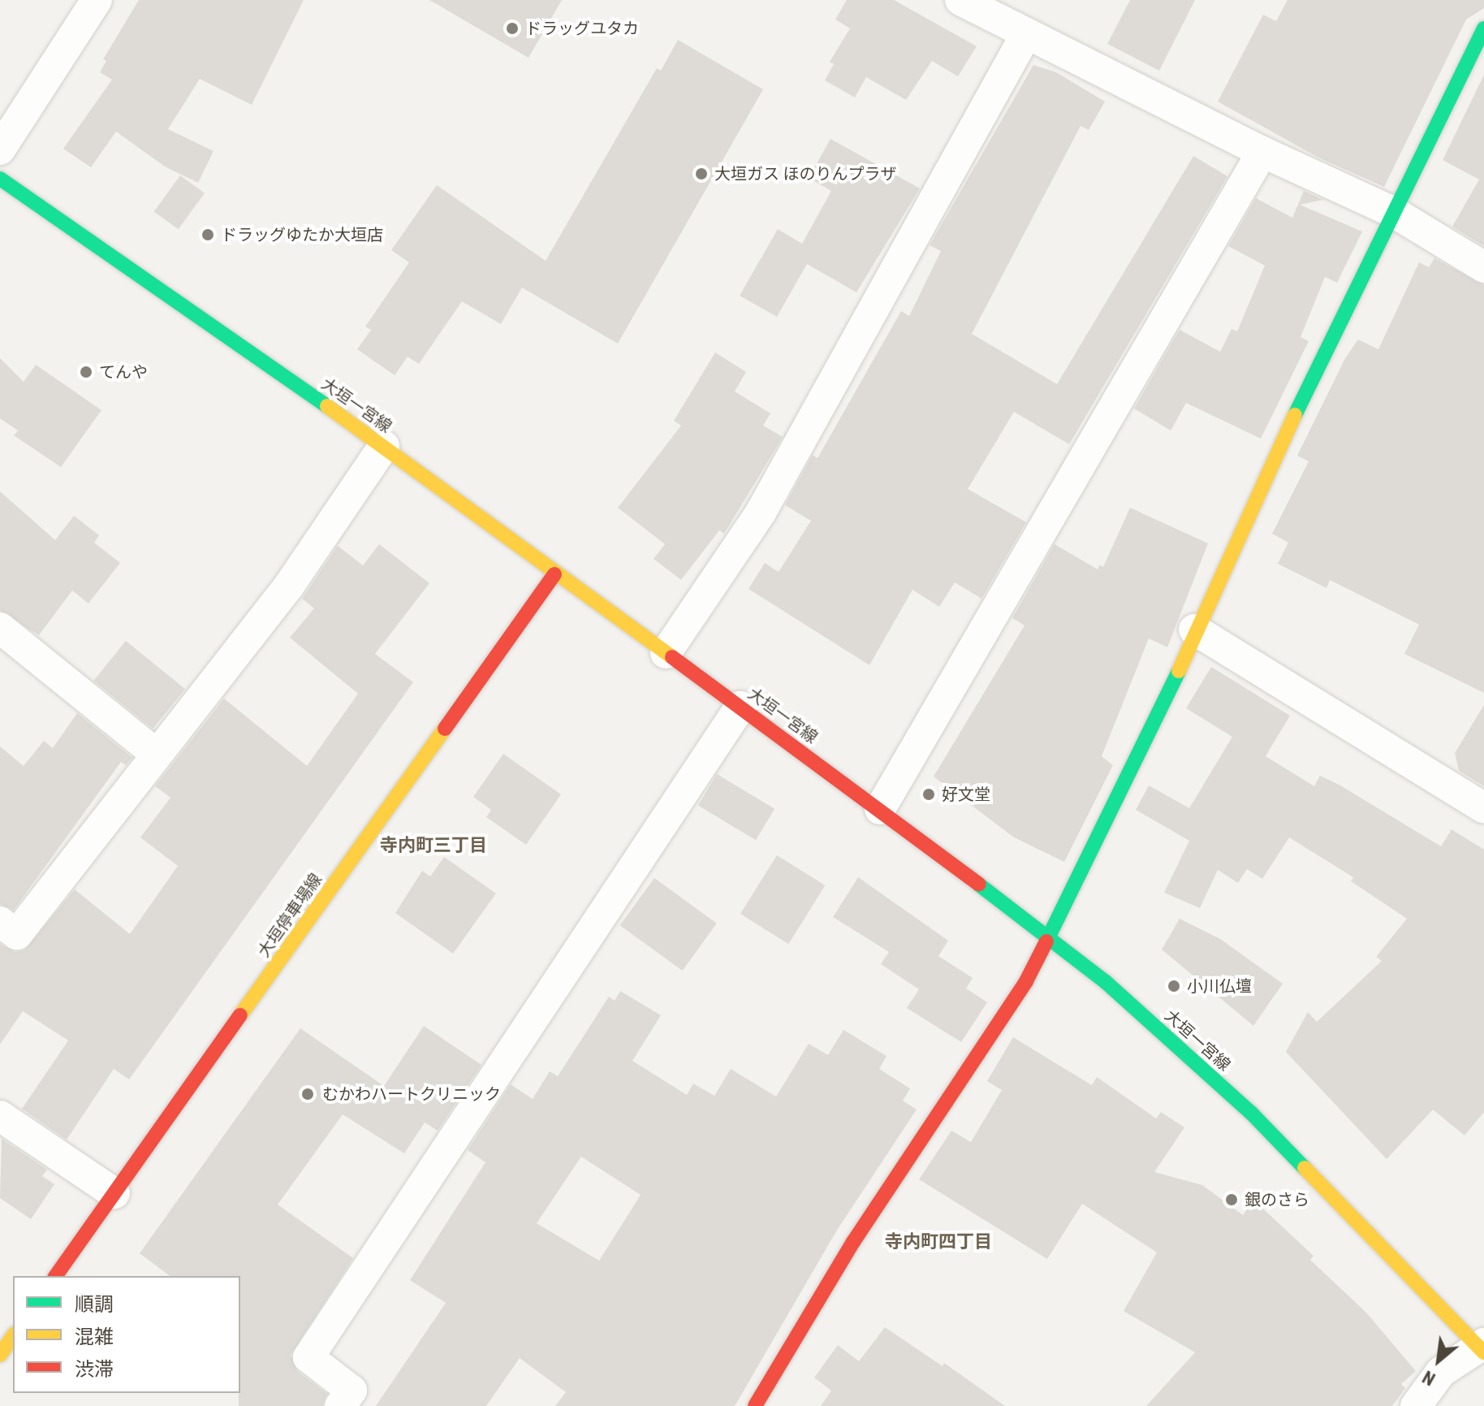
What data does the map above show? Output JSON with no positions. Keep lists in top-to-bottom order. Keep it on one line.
{"streets":{"main road":["大垣一宮線","大垣停車場線"]},"crossings":[["大垣一宮線","大垣停車場線"]],"districts":["寺内町三丁目","寺内町四丁目"],"places":["ドラッグユタカ","大垣ガス ほのりんプラザ","ドラッグゆたか大垣店","てんや","好文堂","小川仏壇","むかわハートクリニック","銀のさら"],"legend":["順調","混雑","渋滞"],"north":"bottom left"}
